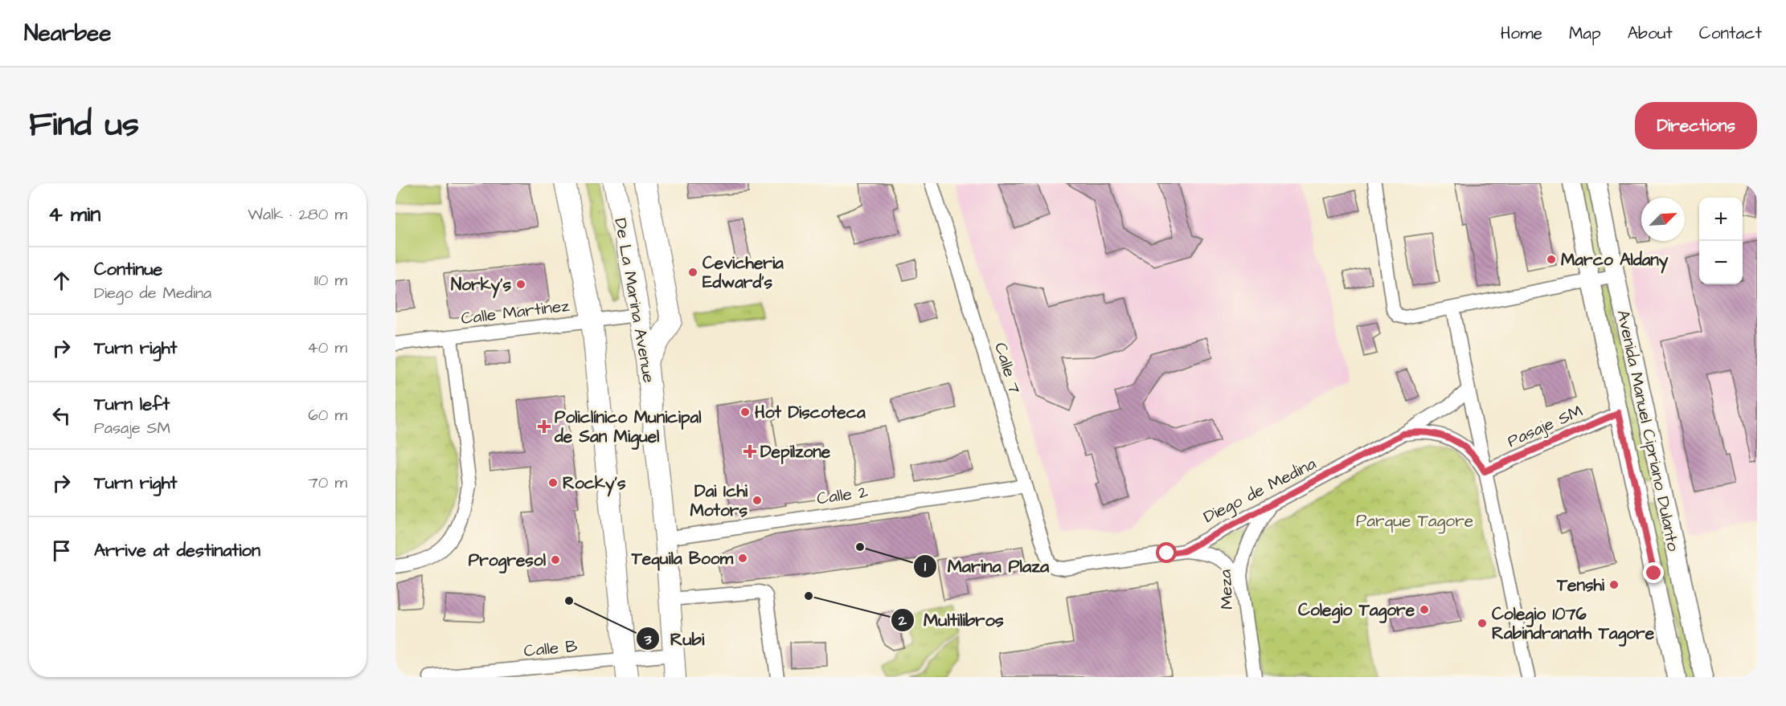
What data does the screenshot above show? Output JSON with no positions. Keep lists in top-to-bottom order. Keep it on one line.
{"streets":{"main road":["De La Marina Avenue","Avenida Manuel Cipriano Dulanto"],"street":["Calle Martinez","Calle 7","Pasaje SM","Diego de Medina","Calle 2","Meza","Calle B"]},"crossings":[["De La Marina Avenue","Calle Martinez"],["De La Marina Avenue","Calle 2"],["De La Marina Avenue","Calle B"],["Calle 7","Diego de Medina"],["Calle 7","Calle 2"],["Pasaje SM","Avenida Manuel Cipriano Dulanto"],["Diego de Medina","Meza"]],"parks":["Parque Tagore"],"places":{"other":["Marco Aldany","Cevicheria Edward's","Norky's","Hot Discoteca","Rocky's","Dai Ichi Motors","Marina Plaza","Tequila Boom","Progresol","Tenshi","Multilibros","Rubi","Colegio Tagore","Colegio 1076 Rabindranath Tagore"],"health":["Policlínico Municipal de San Miguel","Depilzone"]},"north":"top right","page":{"header":"Nearbee","nav":["Home","Map","About","Contact"],"title":"Find us","buttons":"Directions","heading":["4 min","Walk · 280 m"],"map_buttons":["+","−"],"list":[["Continue","Diego de Medina","110 m"],["Turn right","40 m"],["Turn left","Pasaje SM","60 m"],["Turn right","70 m"],"Arrive at destination"]}}
